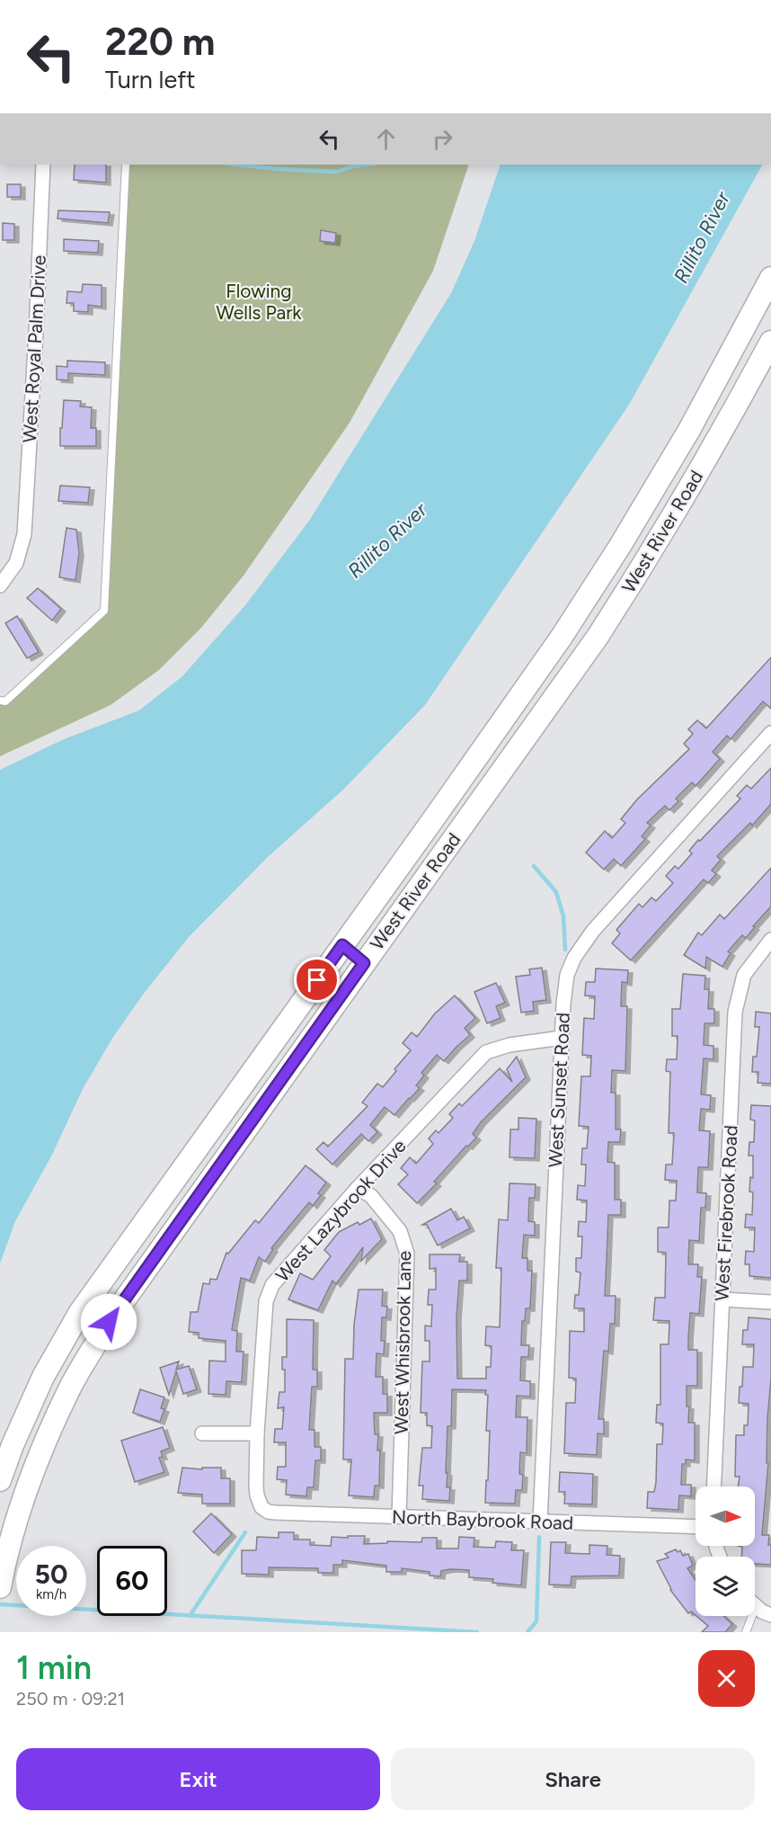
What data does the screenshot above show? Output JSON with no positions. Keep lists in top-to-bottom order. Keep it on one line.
{"streets":{"main road":["West River Road"],"street":["West Royal Palm Drive","West Sunset Road","West Lazybrook Drive","West Firebrook Road","West Whisbrook Lane","North Baybrook Road"]},"crossings":[["West Sunset Road","West Lazybrook Drive"],["West Sunset Road","North Baybrook Road"],["West Lazybrook Drive","West Whisbrook Lane"],["West Lazybrook Drive","North Baybrook Road"],["West Whisbrook Lane","North Baybrook Road"]],"water":["Rillito River"],"parks":["Flowing Wells Park"],"north":"right","page":{"turn":["220 m","Turn left"],"speed":"50 km/h","limit":"60","heading":["1 min","250 m · 09:21"],"buttons":["Exit","Share"]}}
